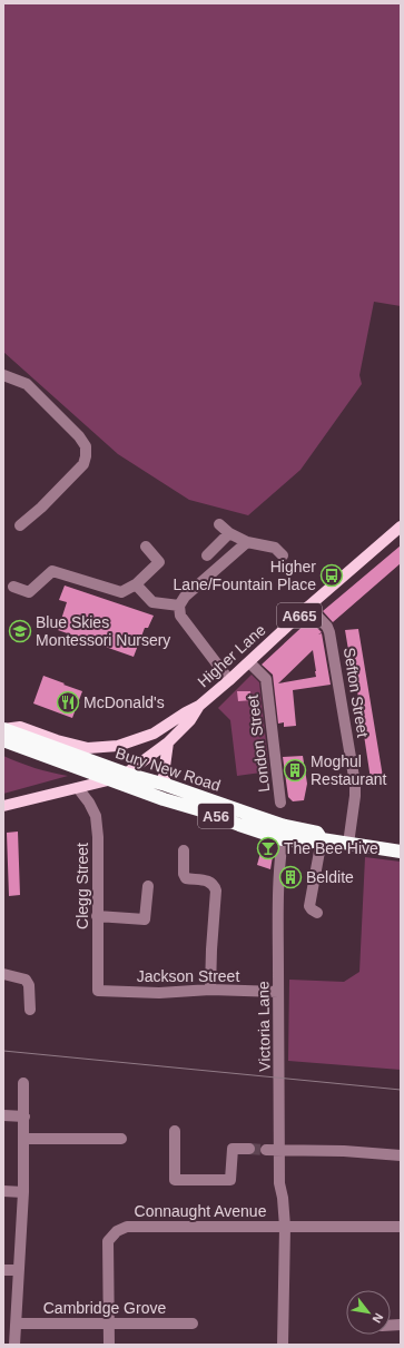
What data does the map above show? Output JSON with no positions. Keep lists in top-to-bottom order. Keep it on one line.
{"streets":{"highway":["Bury New Road","A56"],"main road":["A665","Higher Lane"],"street":["Sefton Street","London Street","Clegg Street","Jackson Street","Victoria Lane","Connaught Avenue","Cambridge Grove"]},"crossings":[["A665","Higher Lane"],["A665","Bury New Road"],["A665","Clegg Street"],["Higher Lane","Sefton Street"],["Higher Lane","London Street"],["Higher Lane","Bury New Road"],["Sefton Street","Bury New Road"],["Bury New Road","Victoria Lane"],["Clegg Street","Jackson Street"],["Jackson Street","Victoria Lane"],["Victoria Lane","Connaught Avenue"],["Connaught Avenue","Cambridge Grove"]],"places":{"bus stop":["Higher Lane/Fountain Place"],"school or university":["Blue Skies Montessori Nursery"],"restaurant":["McDonald's"],"building":["Moghul Restaurant","Beldite"],"bar":["The Bee Hive"]},"north":"bottom right"}
